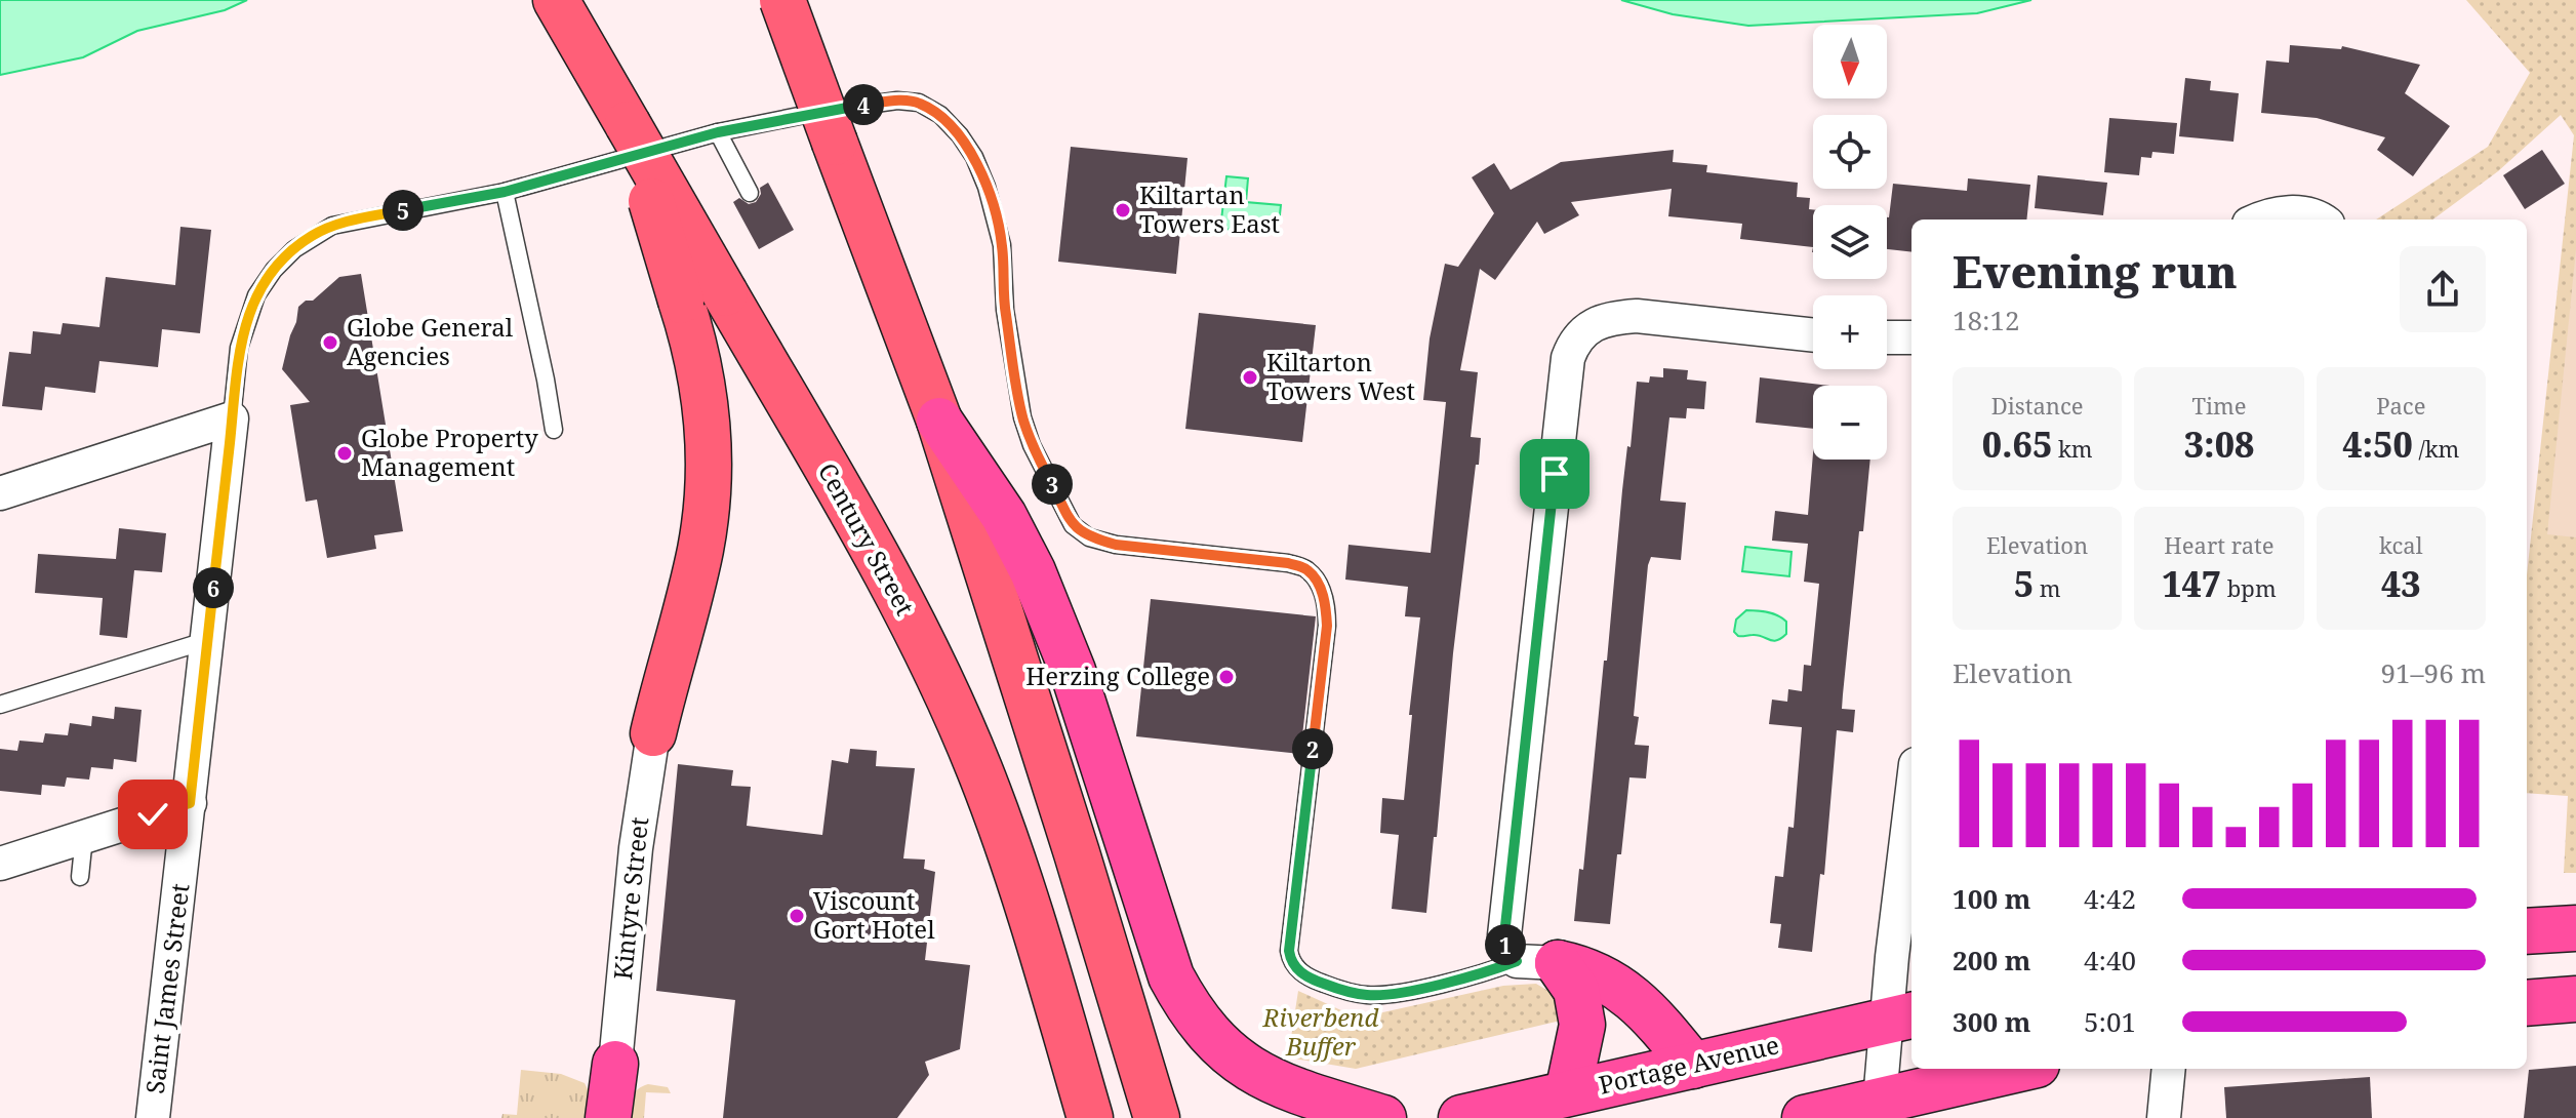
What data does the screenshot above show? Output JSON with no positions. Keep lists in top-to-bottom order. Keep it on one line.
{"streets":{"highway":["Portage Avenue"],"main road":["Century Street"],"street":["Kintyre Street","Saint James Street"]},"parks":["Riverbend Buffer"],"places":["Kiltartan Towers East","Globe General Agencies","Kiltarton Towers West","Globe Property Management","Herzing College","Viscount Gort Hotel"],"north":"bottom","page":{"map_buttons":["+","−"],"pins":["4","5","3","6","2","1"],"heading":["Evening run","18:12"],"stats":[["Distance","0.65 km"],["Time","3:08"],["Pace","4:50 /km"],["Elevation","5 m"],["Heart rate","147 bpm"],["kcal","43"]],"chart":["Elevation","91–96 m"],"list":[{"name":"100 m","note":"4:42"},{"name":"200 m","note":"4:40"},{"name":"300 m","note":"5:01"}]}}
